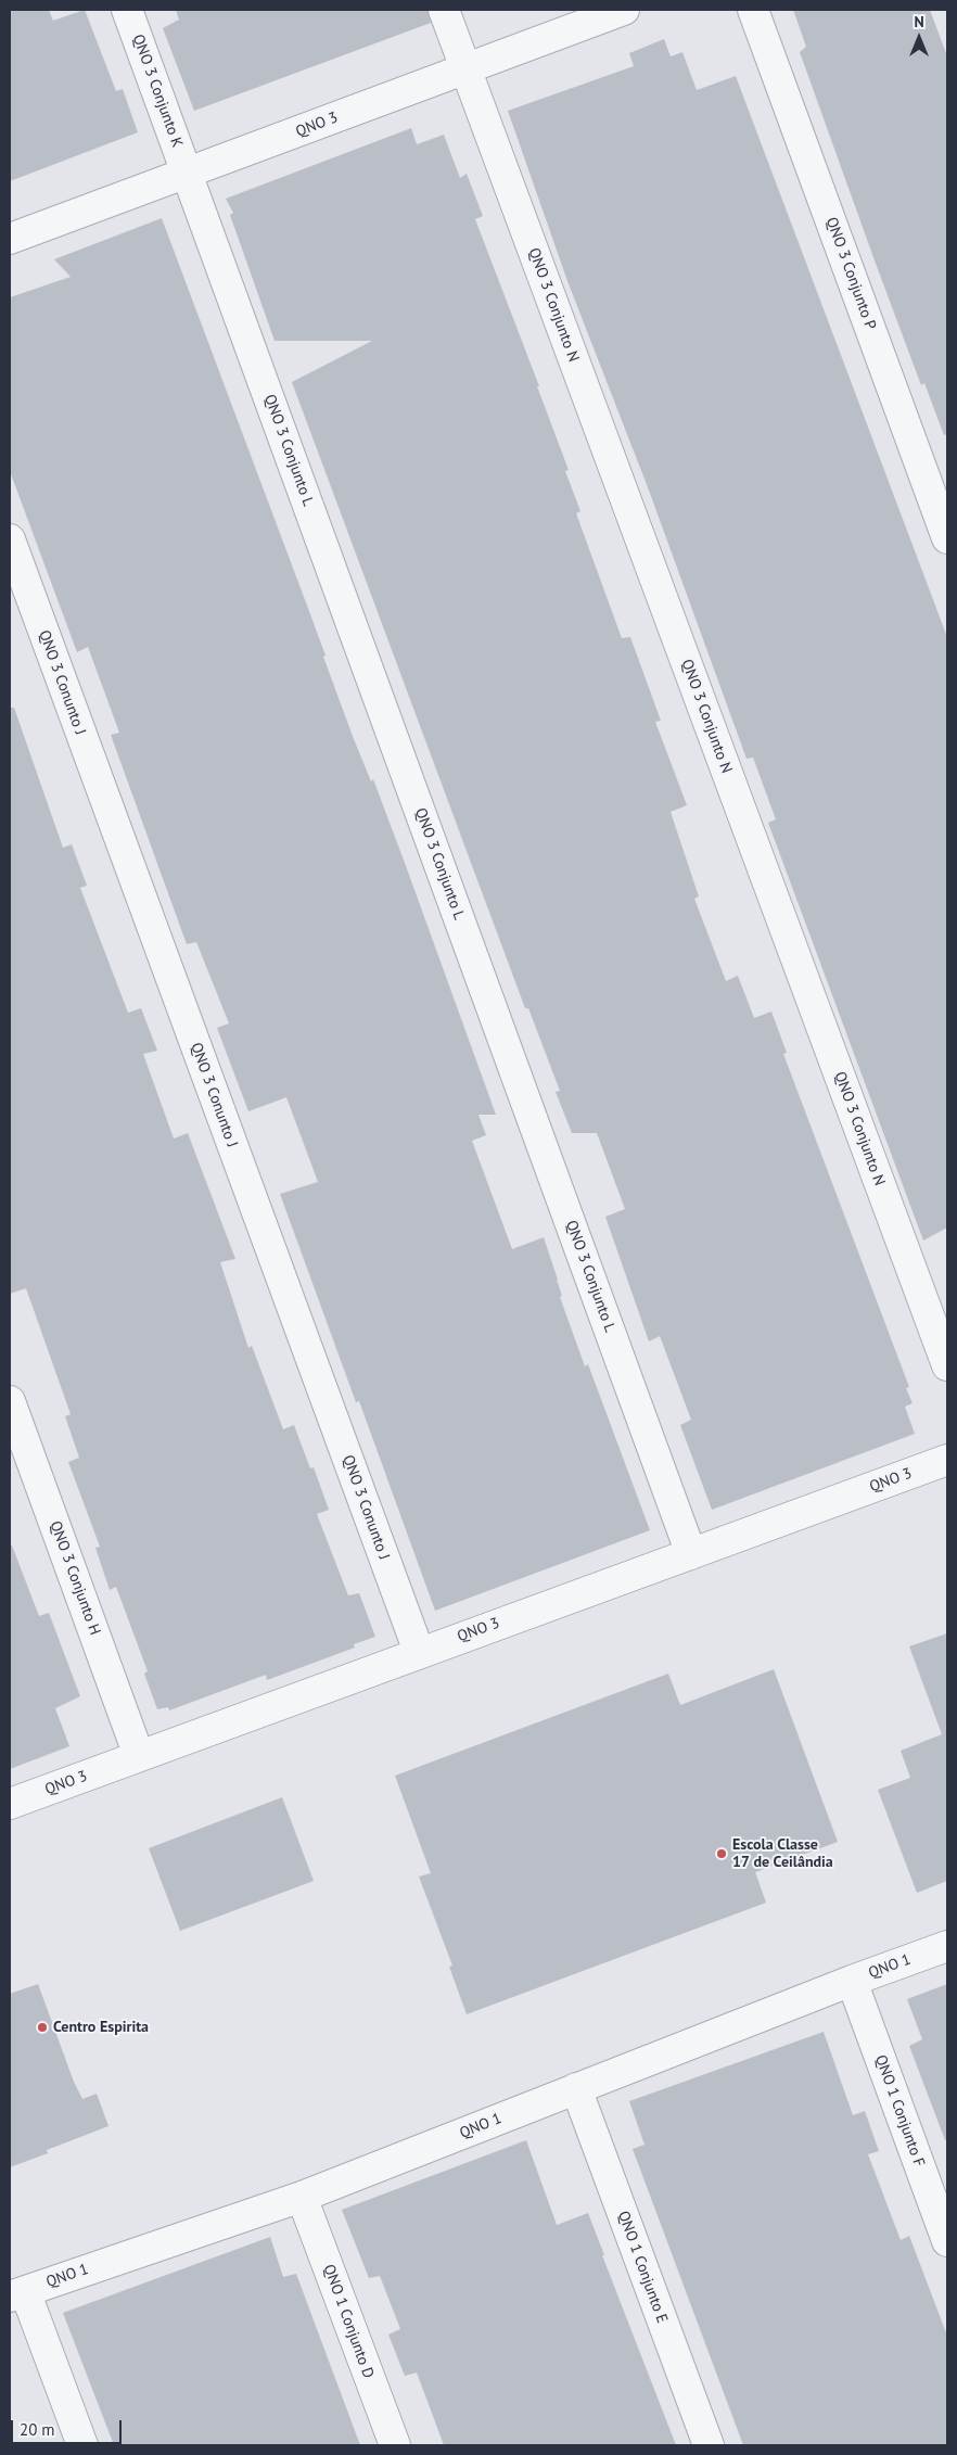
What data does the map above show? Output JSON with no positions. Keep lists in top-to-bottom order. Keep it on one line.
{"streets":{"street":["QNO 3 Conjunto K","QNO 3","QNO 3 Conjunto P","QNO 3 Conjunto N","QNO 3 Conjunto L","QNO 3 Conunto J","QNO 3 Conjunto H","QNO 1","QNO 1 Conjunto F","QNO 1 Conjunto E","QNO 1 Conjunto D"]},"crossings":[["QNO 3 Conjunto K","QNO 3"],["QNO 3 Conjunto K","QNO 3 Conjunto L"],["QNO 3","QNO 3 Conjunto N"],["QNO 3","QNO 3 Conjunto L"],["QNO 3","QNO 3 Conunto J"],["QNO 3","QNO 3 Conjunto H"],["QNO 1","QNO 1 Conjunto F"],["QNO 1","QNO 1 Conjunto E"],["QNO 1","QNO 1 Conjunto D"]],"places":["Escola Classe 17 de Ceilândia","Centro Espirita"],"scale_bar":"20 m","north":"top"}
